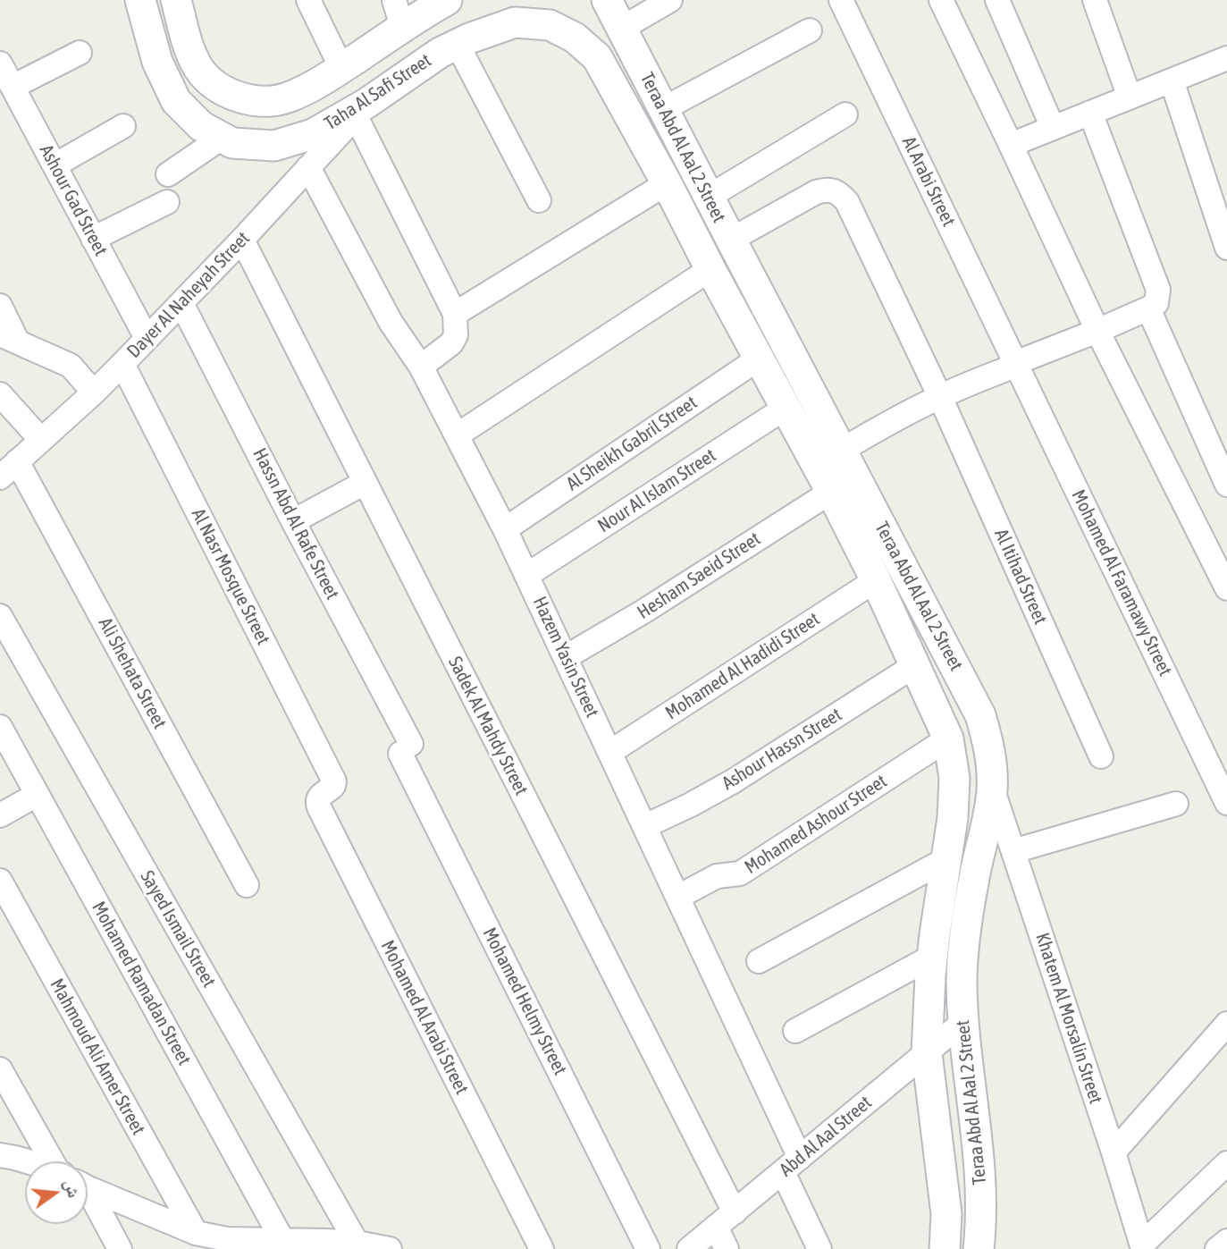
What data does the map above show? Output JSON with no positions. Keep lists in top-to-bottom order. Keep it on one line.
{"streets":{"street":["Taha Al Safi Street","Teraa Abd Al Aal 2 Street","Al Arabi Street","Ashour Gad Street","Dayer Al Naheyah Street","Al Sheikh Gabril Street","Nour Al Islam Street","Hassn Abd Al Rafe Street","Hesham Saeid Street","Al Nasr Mosque Street","Al Itihad Street","Mohamed Al Faramawy Street","Hazem Yasin Street","Mohamed Al Hadidi Street","Ali Shehata Street","Sadek Al Mahdy Street","Ashour Hassn Street","Mohamed Ashour Street","Sayed Ismail Street","Mohamed Ramadan Street","Mohamed Helmy Street","Mohamed Al Arabi Street","Khatem Al Morsalin Street","Mahmoud Ali Amer Street","Abd Al Aal Street"]},"crossings":[["Taha Al Safi Street","Teraa Abd Al Aal 2 Street"],["Taha Al Safi Street","Dayer Al Naheyah Street"],["Teraa Abd Al Aal 2 Street","Al Sheikh Gabril Street"],["Teraa Abd Al Aal 2 Street","Nour Al Islam Street"],["Teraa Abd Al Aal 2 Street","Hesham Saeid Street"],["Teraa Abd Al Aal 2 Street","Al Itihad Street"],["Teraa Abd Al Aal 2 Street","Mohamed Al Hadidi Street"],["Teraa Abd Al Aal 2 Street","Ashour Hassn Street"],["Teraa Abd Al Aal 2 Street","Mohamed Ashour Street"],["Teraa Abd Al Aal 2 Street","Khatem Al Morsalin Street"],["Teraa Abd Al Aal 2 Street","Abd Al Aal Street"],["Al Arabi Street","Mohamed Al Faramawy Street"],["Ashour Gad Street","Dayer Al Naheyah Street"],["Dayer Al Naheyah Street","Hassn Abd Al Rafe Street"],["Dayer Al Naheyah Street","Al Nasr Mosque Street"],["Dayer Al Naheyah Street","Hazem Yasin Street"],["Dayer Al Naheyah Street","Ali Shehata Street"],["Dayer Al Naheyah Street","Sadek Al Mahdy Street"],["Al Sheikh Gabril Street","Hazem Yasin Street"],["Nour Al Islam Street","Hazem Yasin Street"],["Hassn Abd Al Rafe Street","Mohamed Helmy Street"],["Hesham Saeid Street","Hazem Yasin Street"],["Al Nasr Mosque Street","Mohamed Al Arabi Street"],["Hazem Yasin Street","Mohamed Al Hadidi Street"],["Hazem Yasin Street","Ashour Hassn Street"],["Hazem Yasin Street","Mohamed Ashour Street"],["Hazem Yasin Street","Abd Al Aal Street"],["Sadek Al Mahdy Street","Abd Al Aal Street"]],"north":"right"}
